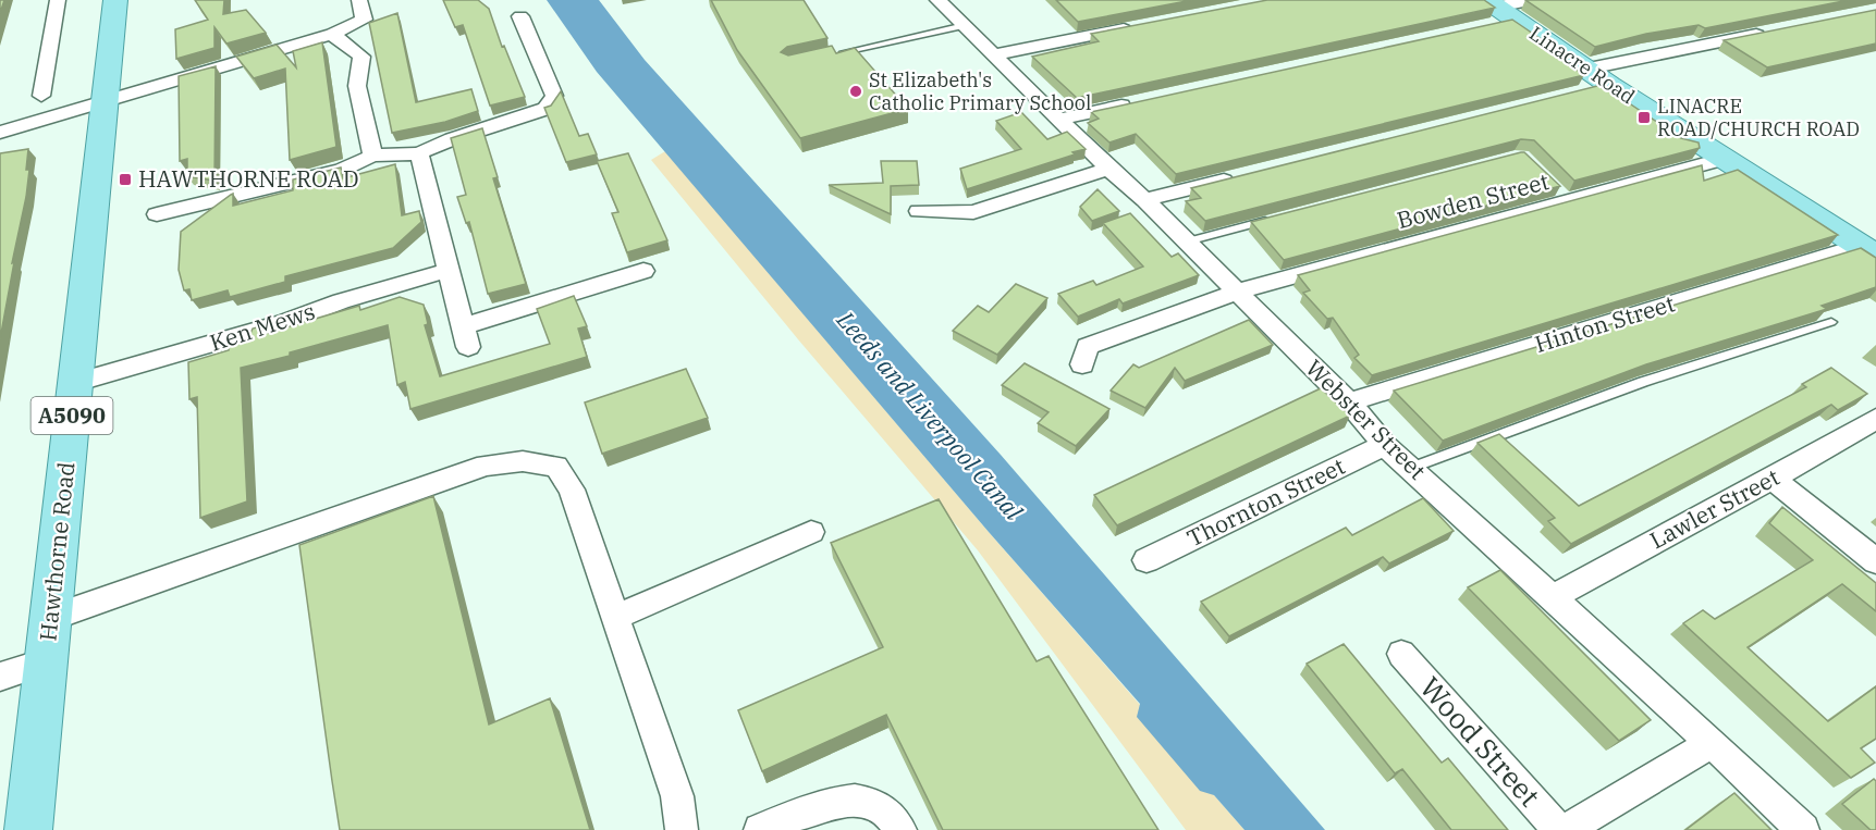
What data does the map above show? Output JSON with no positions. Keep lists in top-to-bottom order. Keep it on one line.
{"streets":{"main road":["Linacre Road","A5090","Hawthorne Road"],"street":["Bowden Street","Hinton Street","Ken Mews","Webster Street","Thornton Street","Lawler Street","Wood Street"]},"crossings":[["Linacre Road","Bowden Street"],["Linacre Road","Hinton Street"],["Bowden Street","Webster Street"],["Hinton Street","Webster Street"],["Ken Mews","Hawthorne Road"],["Webster Street","Thornton Street"],["Webster Street","Lawler Street"]],"water":["Leeds and Liverpool Canal"],"places":{"other":["St Elizabeth's Catholic Primary School"],"transit":["LINACRE ROAD/CHURCH ROAD","HAWTHORNE ROAD"]}}
